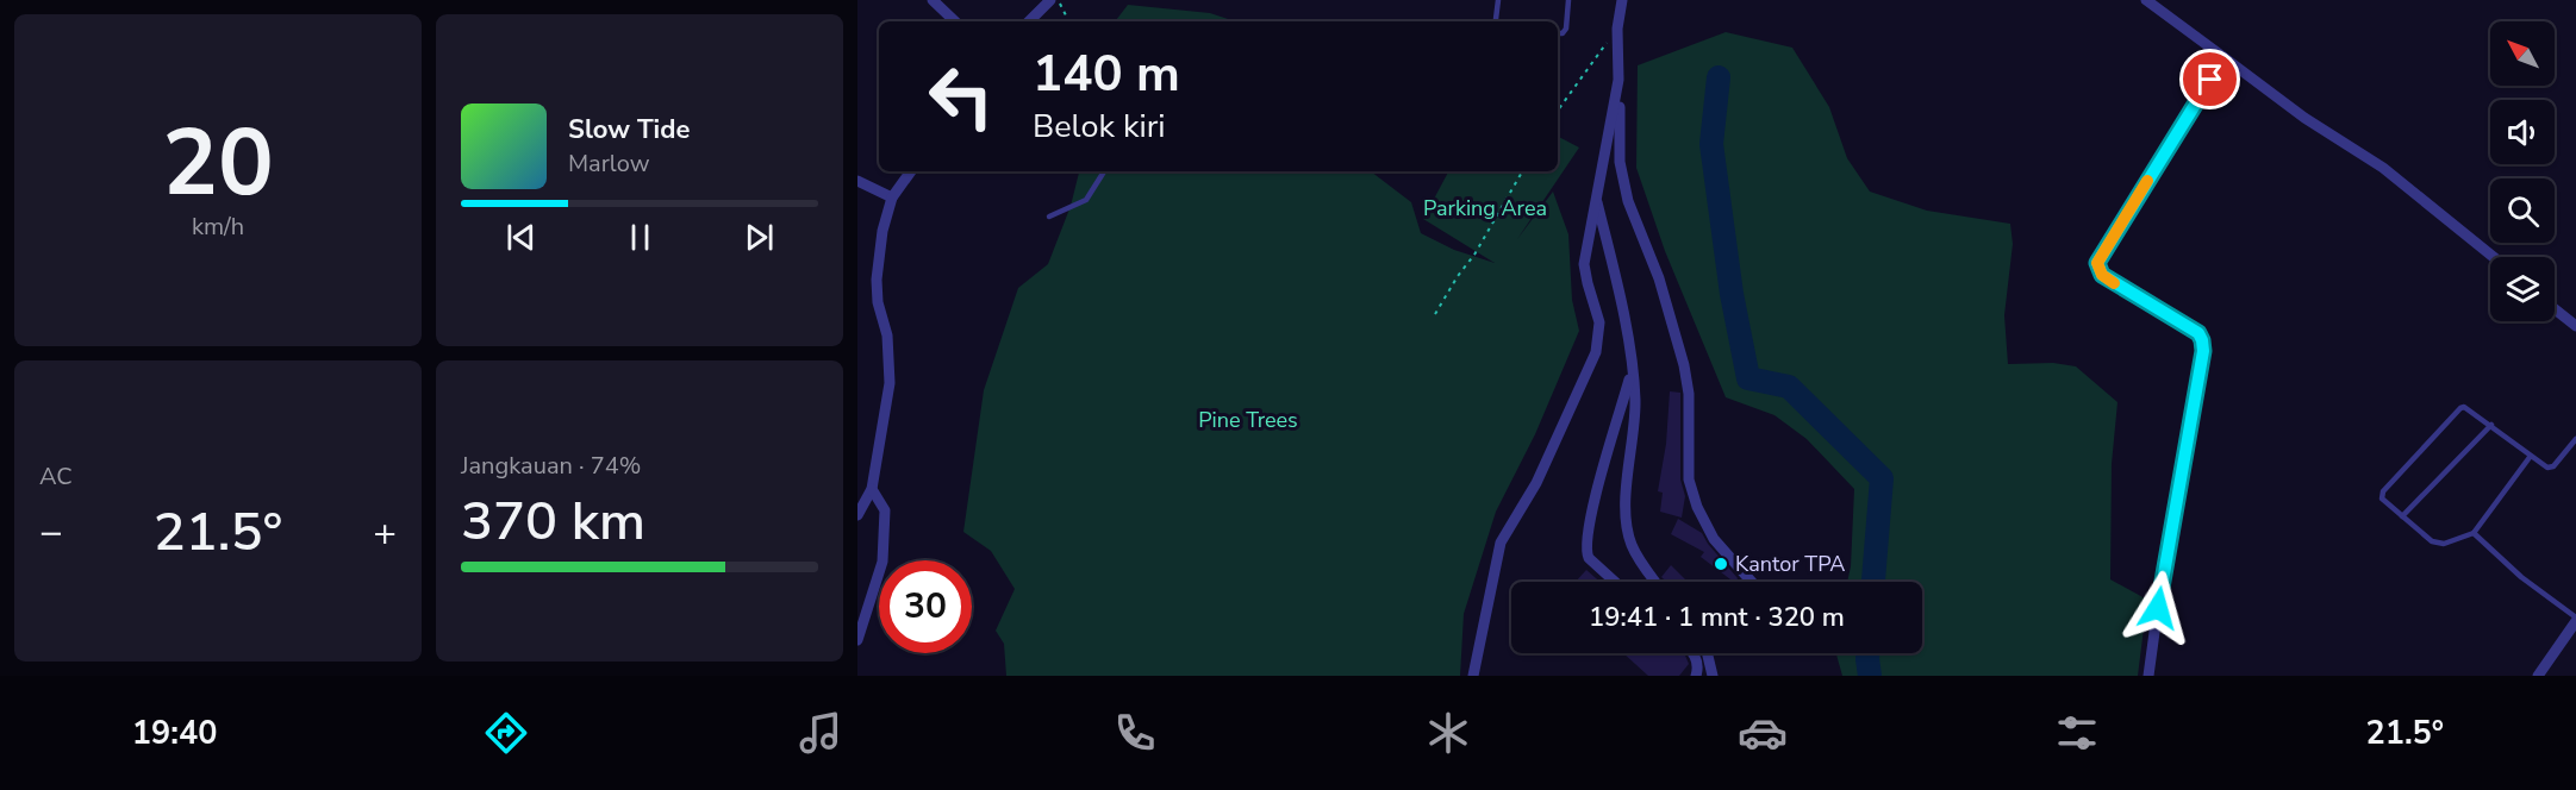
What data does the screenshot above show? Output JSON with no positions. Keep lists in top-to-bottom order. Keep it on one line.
{"parks":["Parking Area","Pine Trees"],"places":["Kantor TPA"],"north":"top left","page":{"tile":[["20","km/h"],"AC",["Jangkauan · 74%","370 km"]],"turn":["140 m","Belok kiri"],"song":["Slow Tide","Marlow"],"heat":["−","21.5°","+"],"limit":"30","trip":"19:41 · 1 mnt · 320 m","tabs":["19:40","21.5°"]}}
